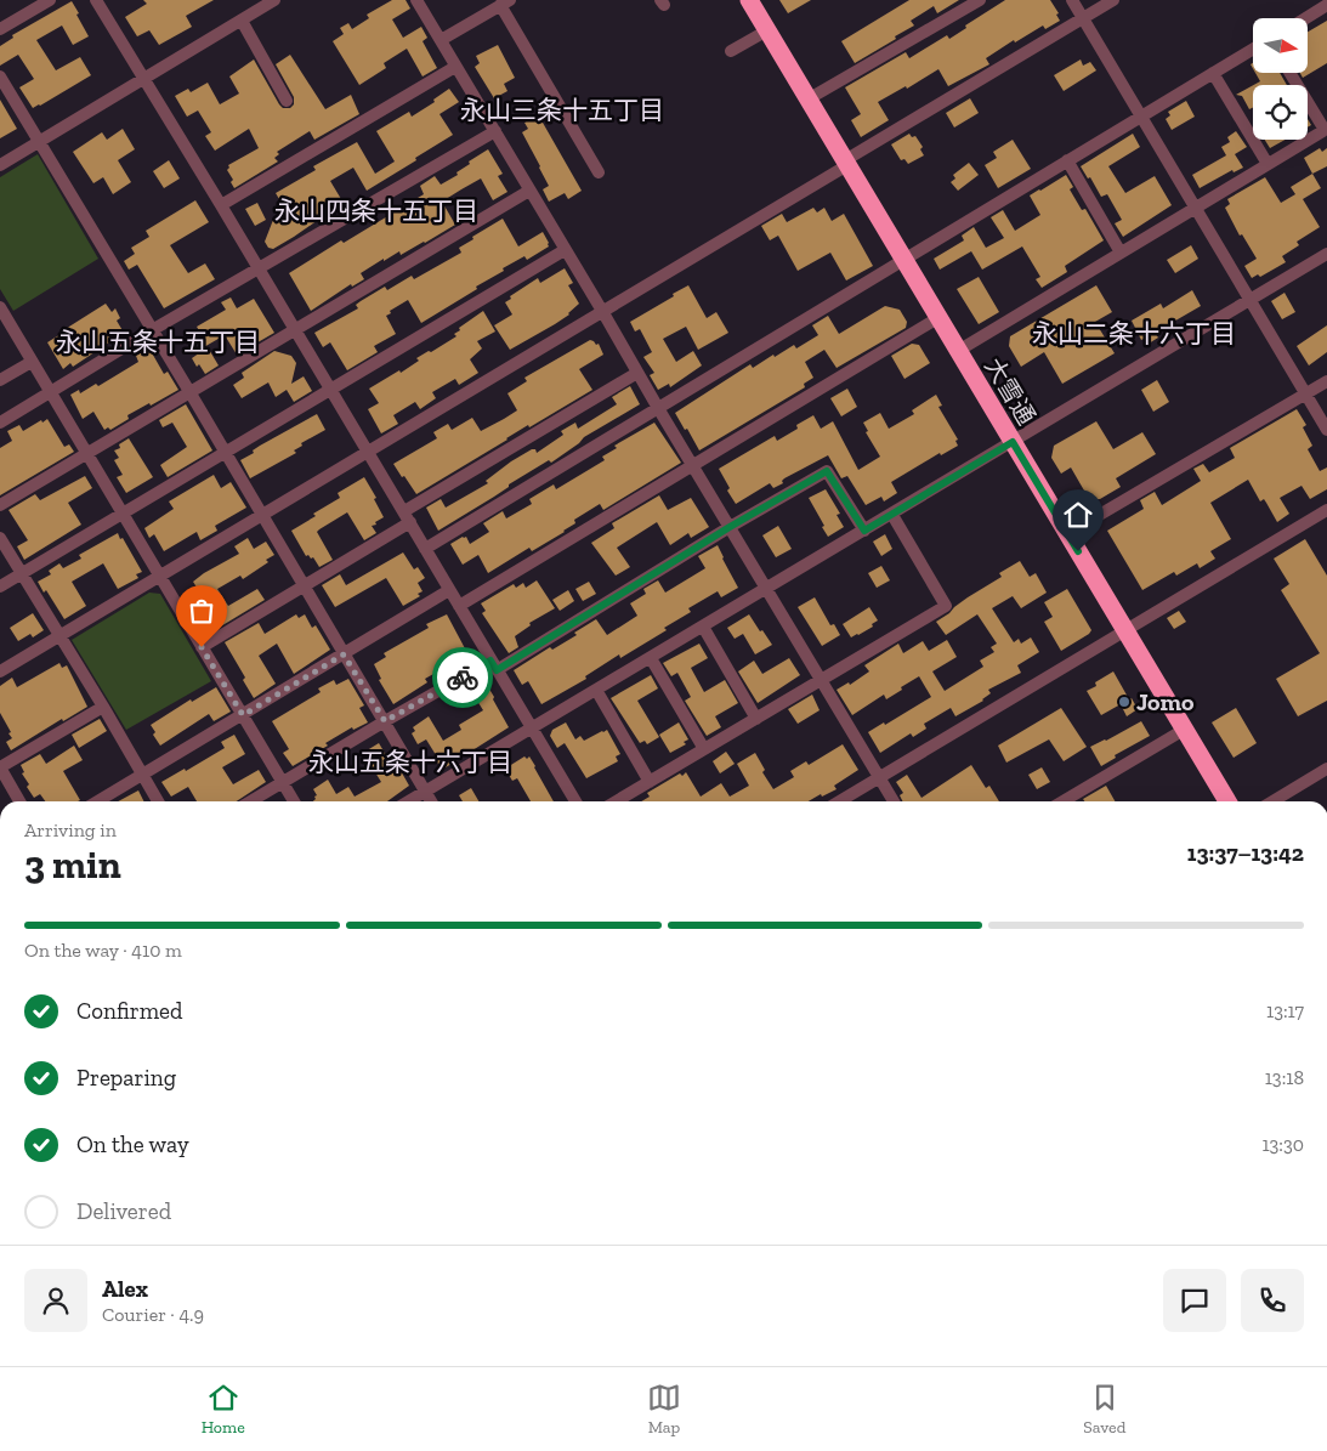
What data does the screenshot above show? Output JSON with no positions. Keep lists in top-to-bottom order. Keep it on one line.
{"streets":{"highway":["大雪通"]},"districts":["永山三条十五丁目","永山四条十五丁目","永山二条十六丁目","永山五条十五丁目","永山五条十六丁目"],"places":["Jomo"],"north":"right","page":{"heading":["3 min","Arriving in","13:37–13:42"],"panel":["Alex","Courier · 4.9"],"bar":"On the way · 410 m","list":[["Confirmed","13:17"],["Preparing","13:18"],["On the way","13:30"],"Delivered"],"tabs":["Home","Map","Saved"]}}
